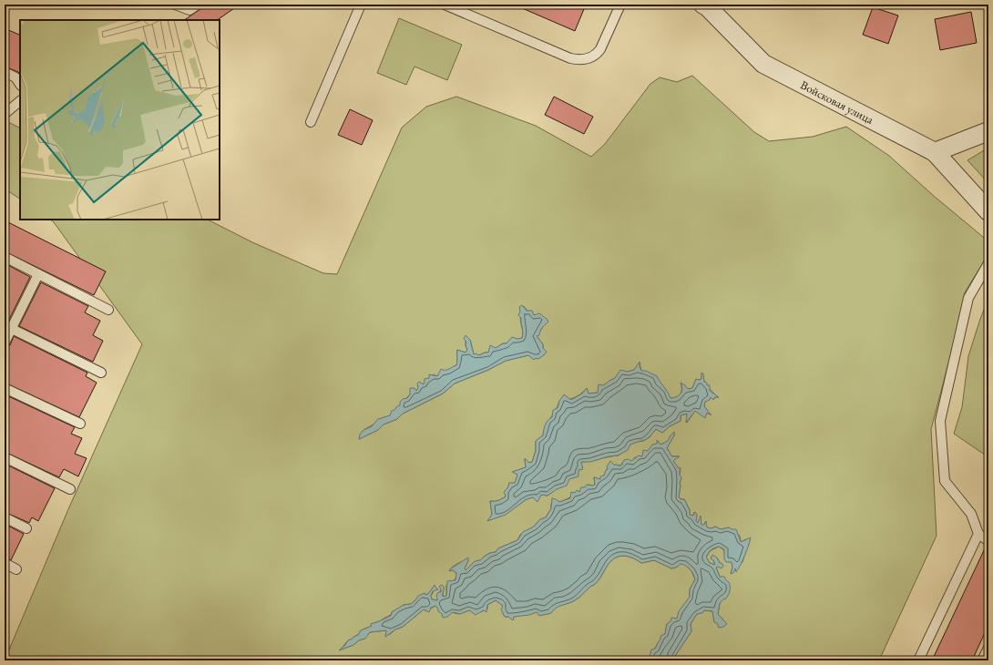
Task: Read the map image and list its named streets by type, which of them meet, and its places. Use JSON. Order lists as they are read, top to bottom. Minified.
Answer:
{"streets":{"street":["Войсковая улица"]}}
